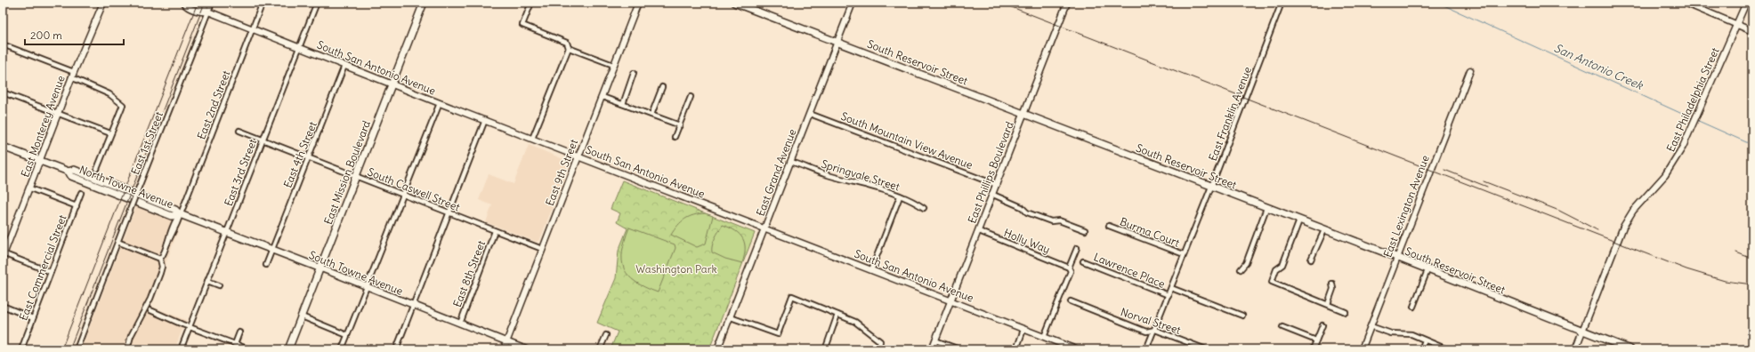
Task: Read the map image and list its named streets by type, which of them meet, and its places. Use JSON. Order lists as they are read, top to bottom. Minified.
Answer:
{"streets":{"main road":["South Reservoir Street","East Mission Boulevard","North Towne Avenue","South Towne Avenue"],"street":["South San Antonio Avenue","East Philadelphia Street","East 2nd Street","East Franklin Avenue","East Monterey Avenue","South Mountain View Avenue","East 1st Street","East 4th Street","East 3rd Street","East 9th Street","East Grand Avenue","East Phillips Boulevard","Springvale Street","South Caswell Street","East Lexington Avenue","Burma Court","Holly Way","East Commercial Street","Lawrence Place","East 8th Street","Norval Street"]},"crossings":[["South Reservoir Street","East Philadelphia Street"],["South Reservoir Street","East Franklin Avenue"],["South Reservoir Street","East Grand Avenue"],["South Reservoir Street","East Phillips Boulevard"],["South Reservoir Street","East Lexington Avenue"],["South San Antonio Avenue","East 2nd Street"],["South San Antonio Avenue","East 1st Street"],["South San Antonio Avenue","East 4th Street"],["South San Antonio Avenue","East 3rd Street"],["South San Antonio Avenue","East Mission Boulevard"],["South San Antonio Avenue","East 9th Street"],["South San Antonio Avenue","East Grand Avenue"],["South San Antonio Avenue","East Phillips Boulevard"],["East 2nd Street","North Towne Avenue"],["East 2nd Street","South Towne Avenue"],["East Franklin Avenue","Burma Court"],["East Franklin Avenue","Lawrence Place"],["East Franklin Avenue","Norval Street"],["East Monterey Avenue","North Towne Avenue"],["South Mountain View Avenue","East Grand Avenue"],["South Mountain View Avenue","East Phillips Boulevard"],["East 4th Street","South Caswell Street"],["East 4th Street","South Towne Avenue"],["East 3rd Street","South Caswell Street"],["East 3rd Street","South Towne Avenue"],["East Mission Boulevard","South Caswell Street"],["East Mission Boulevard","South Towne Avenue"],["East 9th Street","South Caswell Street"],["East 9th Street","South Towne Avenue"],["East Grand Avenue","Springvale Street"],["East Phillips Boulevard","Holly Way"],["North Towne Avenue","South Towne Avenue"],["South Caswell Street","East 8th Street"],["South Towne Avenue","East 8th Street"]],"water":["San Antonio Creek"],"parks":["Washington Park"],"scale_bar":"200 m"}
